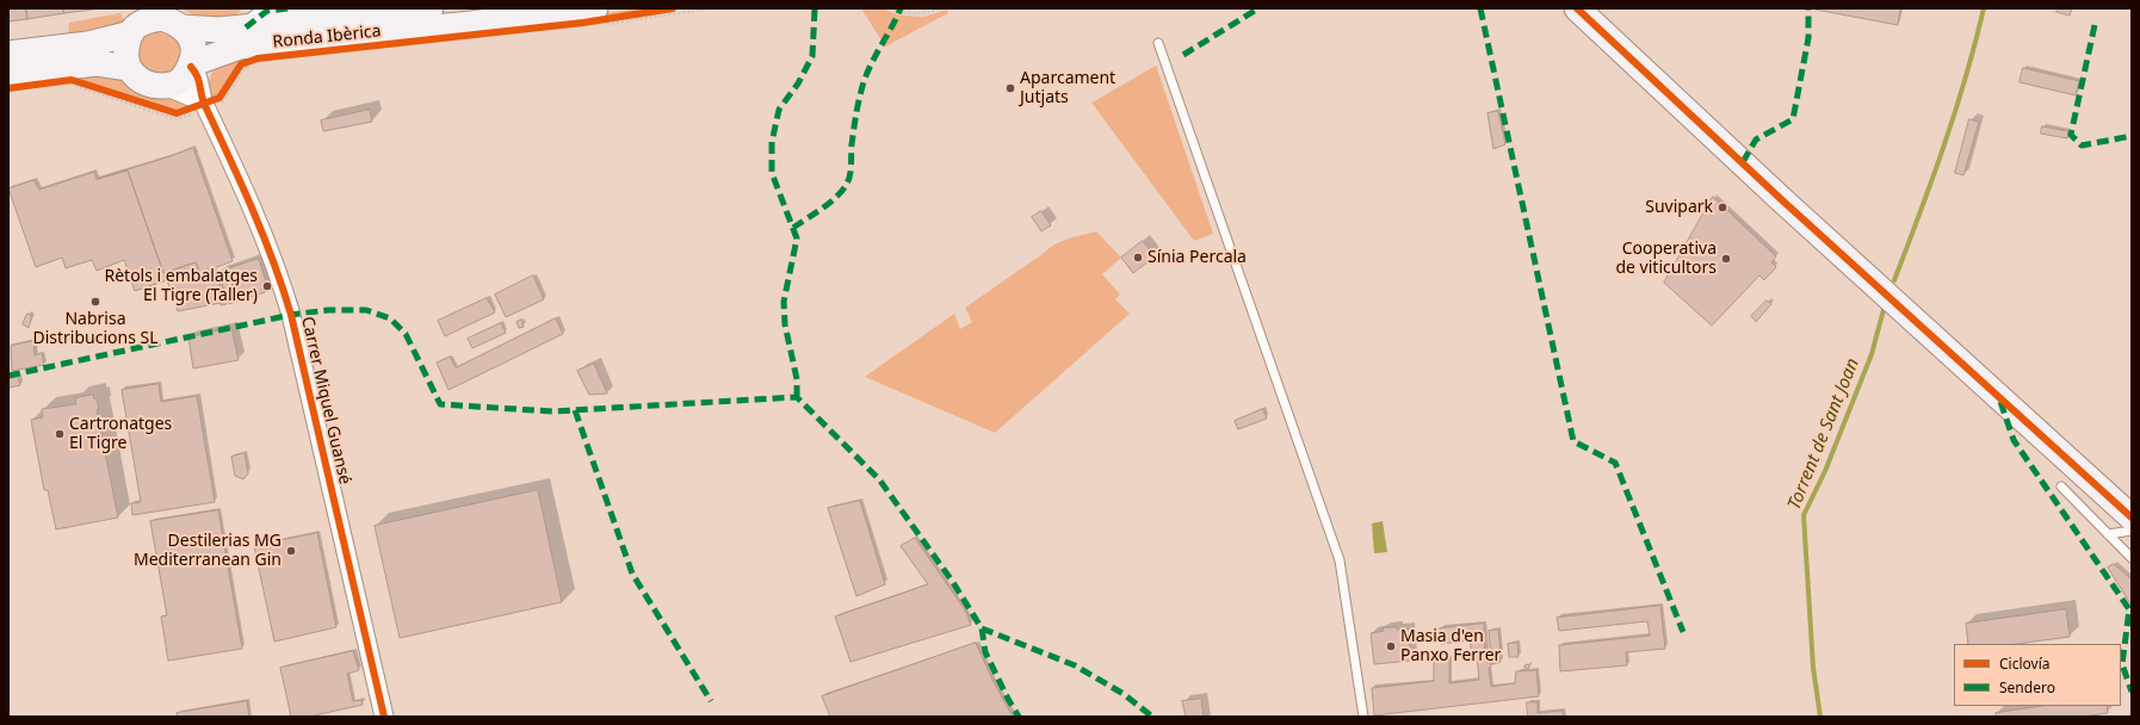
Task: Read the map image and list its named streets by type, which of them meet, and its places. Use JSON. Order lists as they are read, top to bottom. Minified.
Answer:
{"streets":{"street":["Ronda Ibèrica","Carrer Miquel Guansé"]},"crossings":[["Ronda Ibèrica","Carrer Miquel Guansé"]],"water":["Torrent de Sant Joan"],"places":["Aparcament Jutjats","Suvipark","Sínia Percala","Cooperativa de viticultors","Rètols i embalatges El Tigre (Taller)","Nabrisa Distribucions SL","Cartronatges El Tigre","Destilerias MG Mediterranean Gin","Masia d'en Panxo Ferrer"],"legend":["Ciclovía","Sendero"]}
